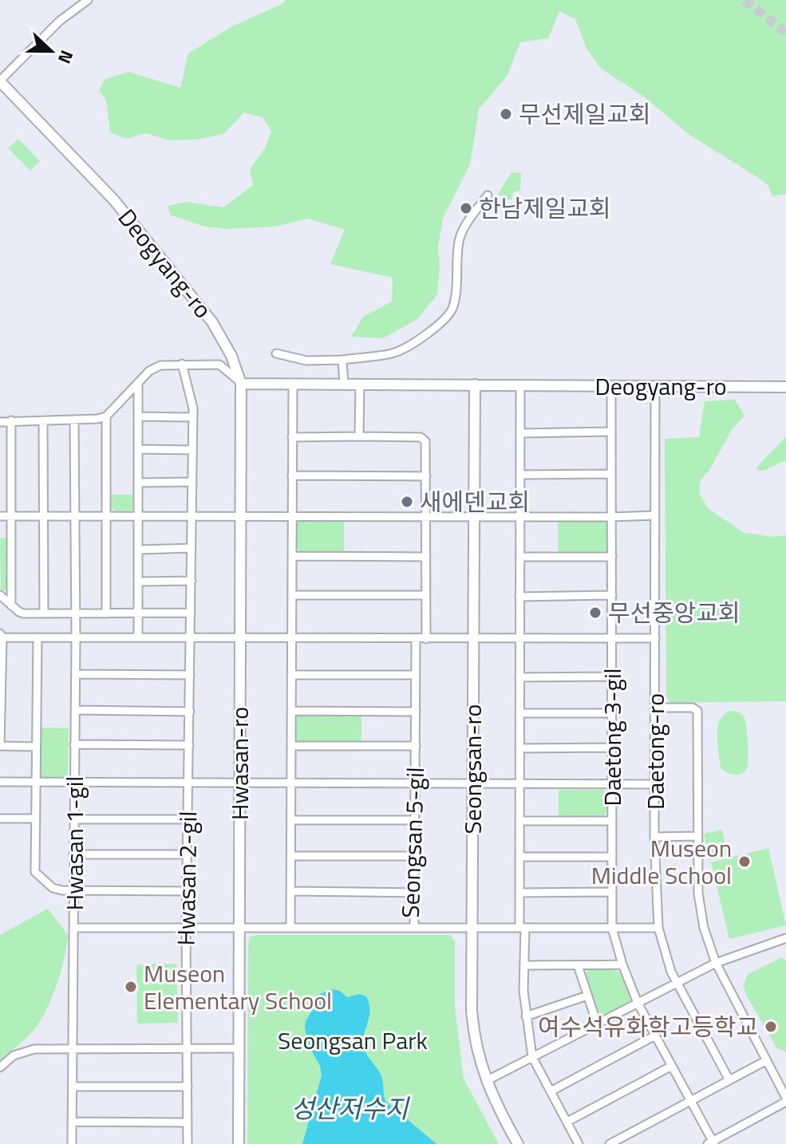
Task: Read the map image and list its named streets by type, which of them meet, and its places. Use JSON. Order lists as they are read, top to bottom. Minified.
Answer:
{"streets":{"street":["Deogyang-ro","Daetong 3-gil","Daetong-ro","Hwasan-ro","Seongsan-ro","Seongsan 5-gil","Hwasan 1-gil","Hwasan 2-gil"]},"crossings":[["Deogyang-ro","Daetong 3-gil"],["Deogyang-ro","Daetong-ro"],["Deogyang-ro","Hwasan-ro"],["Deogyang-ro","Seongsan-ro"],["Hwasan-ro","Seongsan 5-gil"],["Seongsan 5-gil","Hwasan 1-gil"],["Seongsan 5-gil","Hwasan 2-gil"]],"water":["성산저수지"],"parks":["Seongsan Park"],"places":["무선제일교회","한남제일교회","새에덴교회","무선중앙교회","Museon Middle School","Museon Elementary School","여수석유화학고등학교"],"north":"right"}
